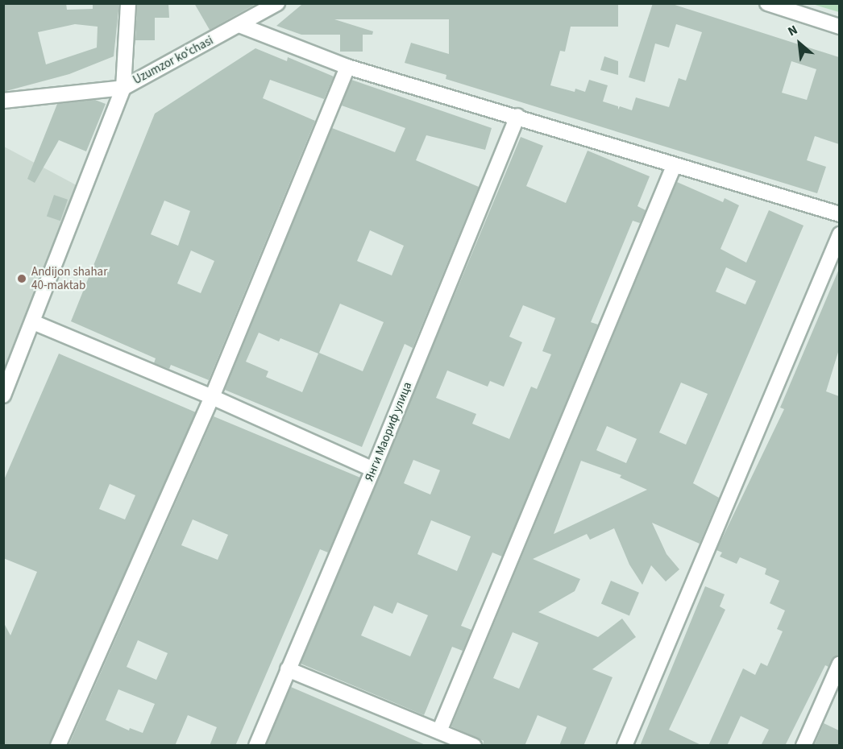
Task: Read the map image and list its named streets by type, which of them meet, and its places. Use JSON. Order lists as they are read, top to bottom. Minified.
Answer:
{"streets":{"street":["Uzumzor koʻchasi","Янги Маориф улица"]},"places":["Andijon shahar 40-maktab"],"north":"top left"}
